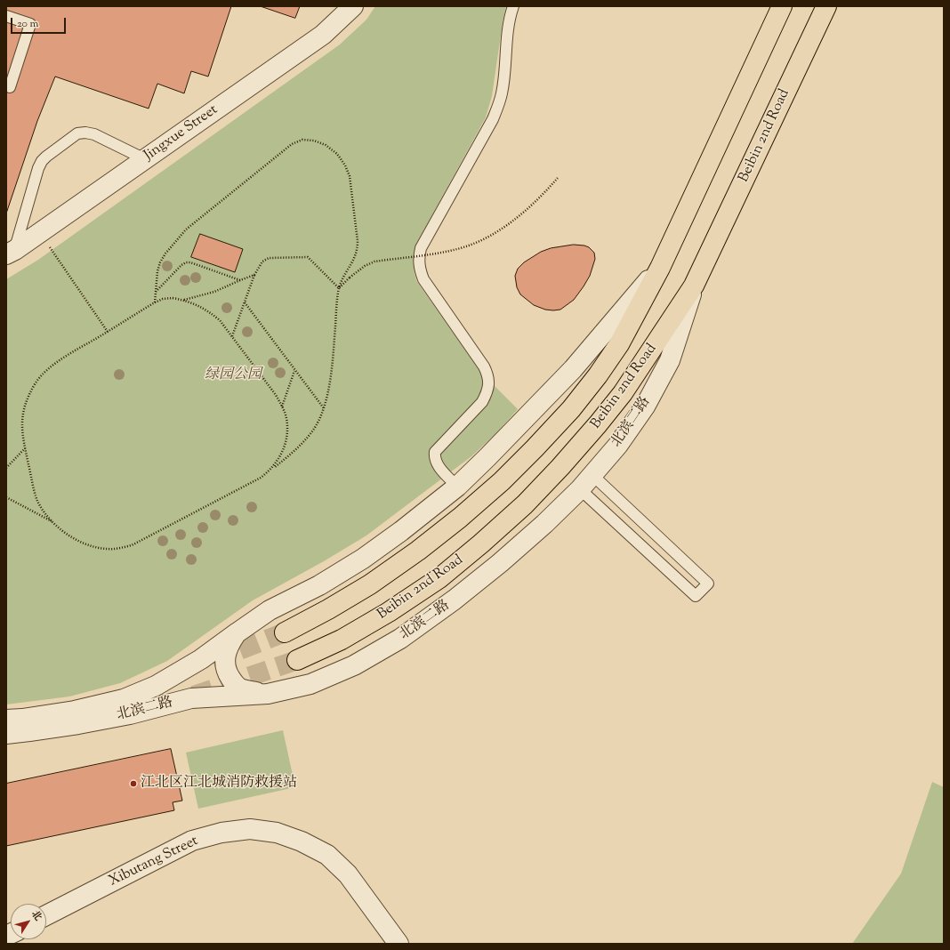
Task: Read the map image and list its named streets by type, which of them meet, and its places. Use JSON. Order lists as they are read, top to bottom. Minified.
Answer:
{"streets":{"main road":["Beibin 2nd Road"],"street":["Jingxue Street","北滨二路","Xibutang Street"]},"crossings":[["Beibin 2nd Road","北滨二路"]],"parks":["绿园公园"],"places":["江北区江北城消防救援站"],"scale_bar":"20 m","north":"top right"}
